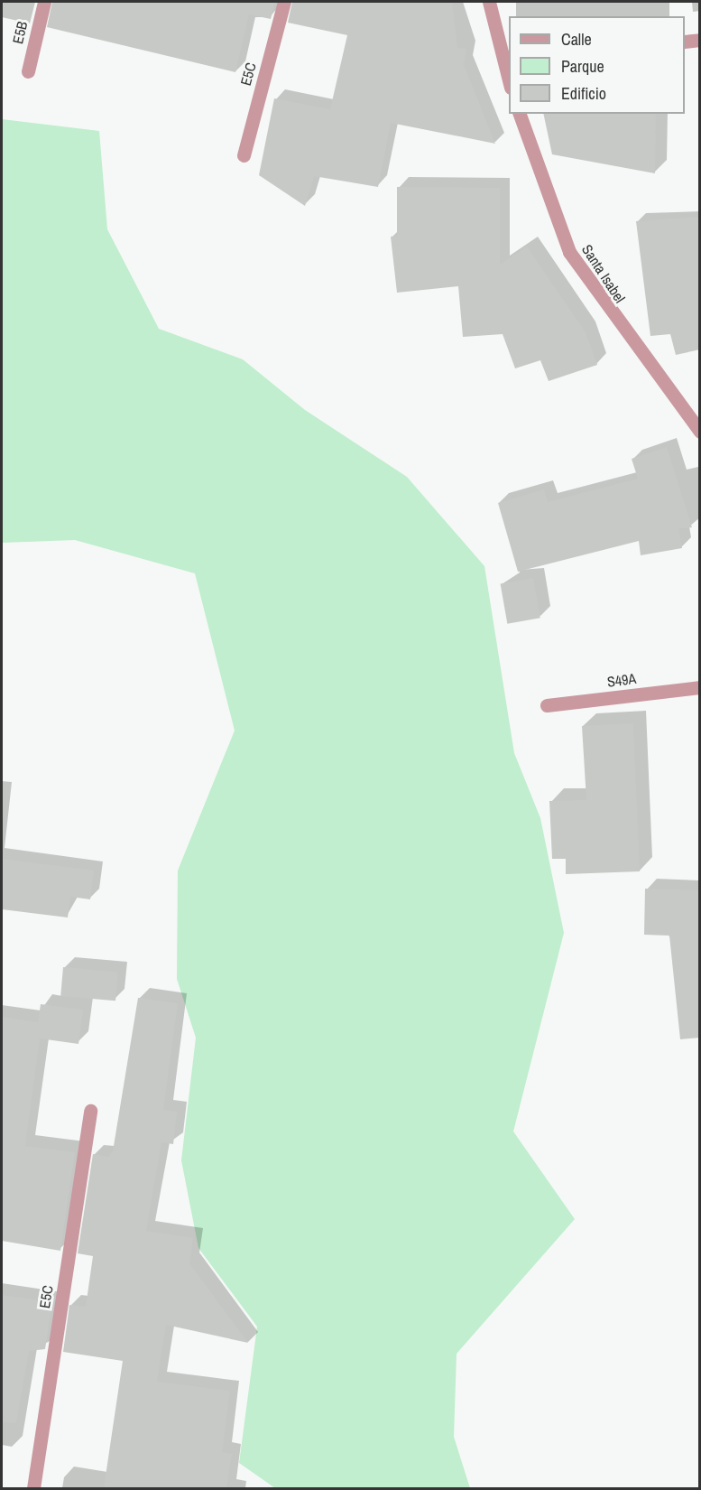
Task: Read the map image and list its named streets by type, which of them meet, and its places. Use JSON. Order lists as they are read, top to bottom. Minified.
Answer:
{"streets":{"street":["E5B","E5C","Santa Isabel","S49A"]},"legend":["Calle","Parque","Edificio"]}
